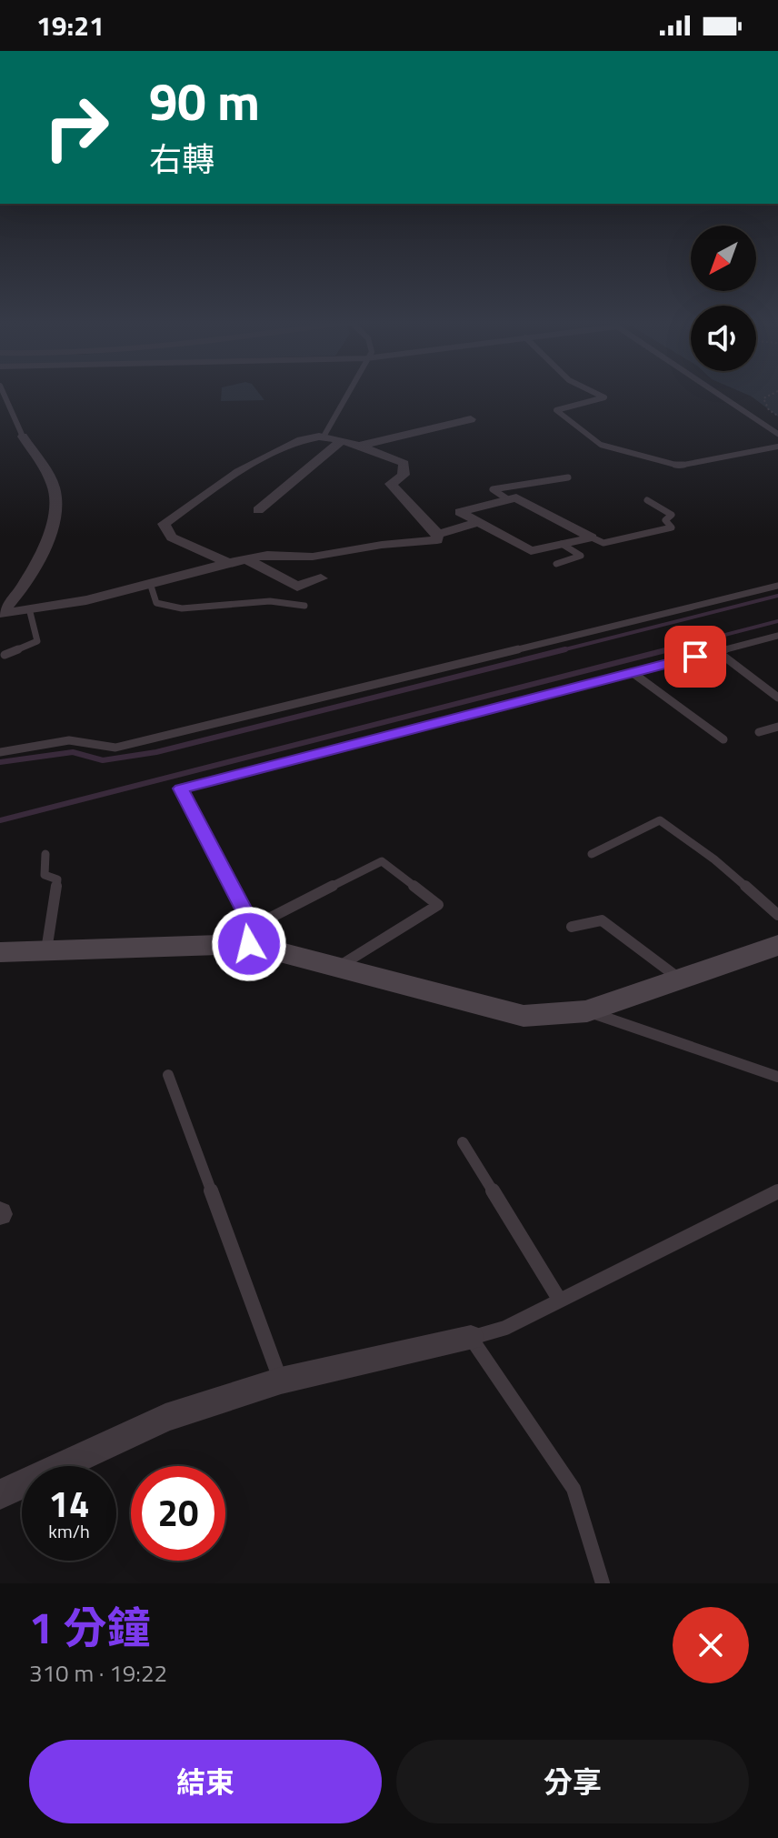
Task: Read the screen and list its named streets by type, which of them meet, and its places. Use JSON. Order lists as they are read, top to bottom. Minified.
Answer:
{"north":"bottom left","page":{"status":"19:21","turn":["90 m","右轉"],"speed":"14 km/h","limit":"20","heading":["1 分鐘","310 m · 19:22"],"buttons":["結束","分享"]}}
